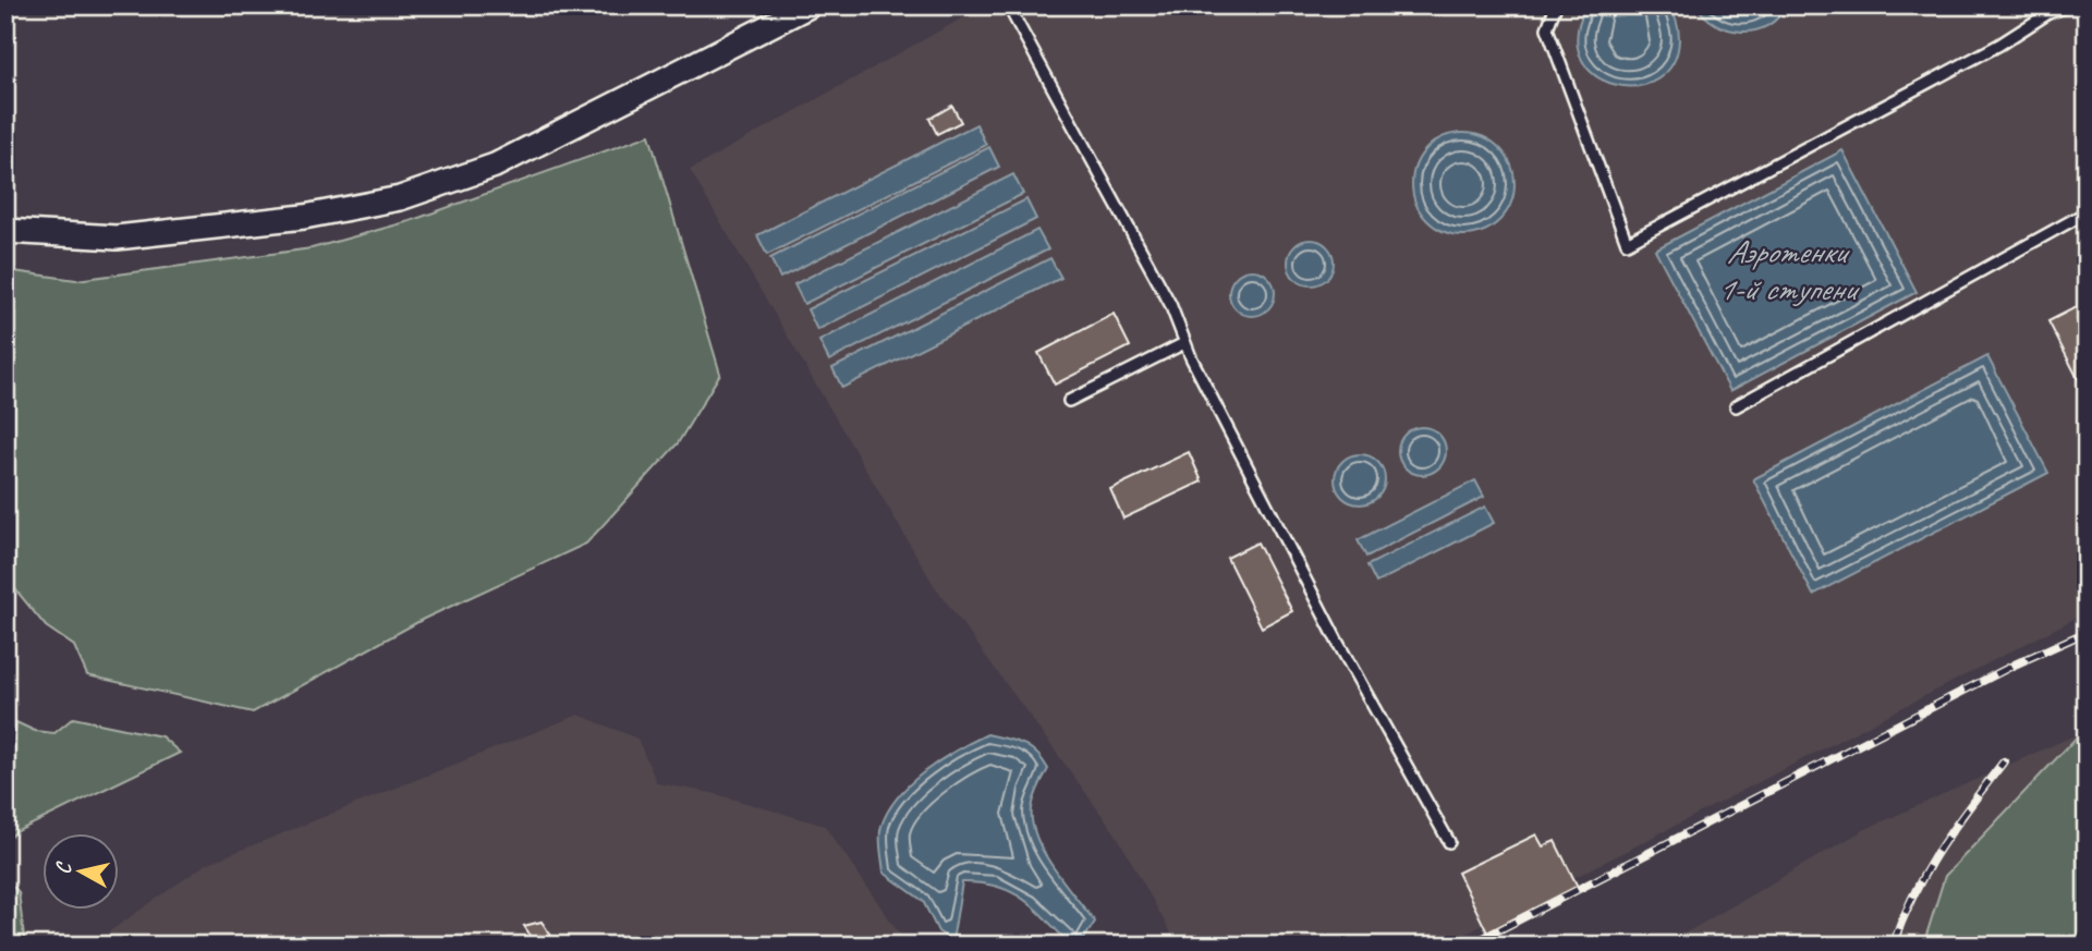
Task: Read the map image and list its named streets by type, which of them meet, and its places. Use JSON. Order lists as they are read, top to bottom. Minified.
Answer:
{"water":["Аэротенки 1-й ступени"],"north":"left"}
